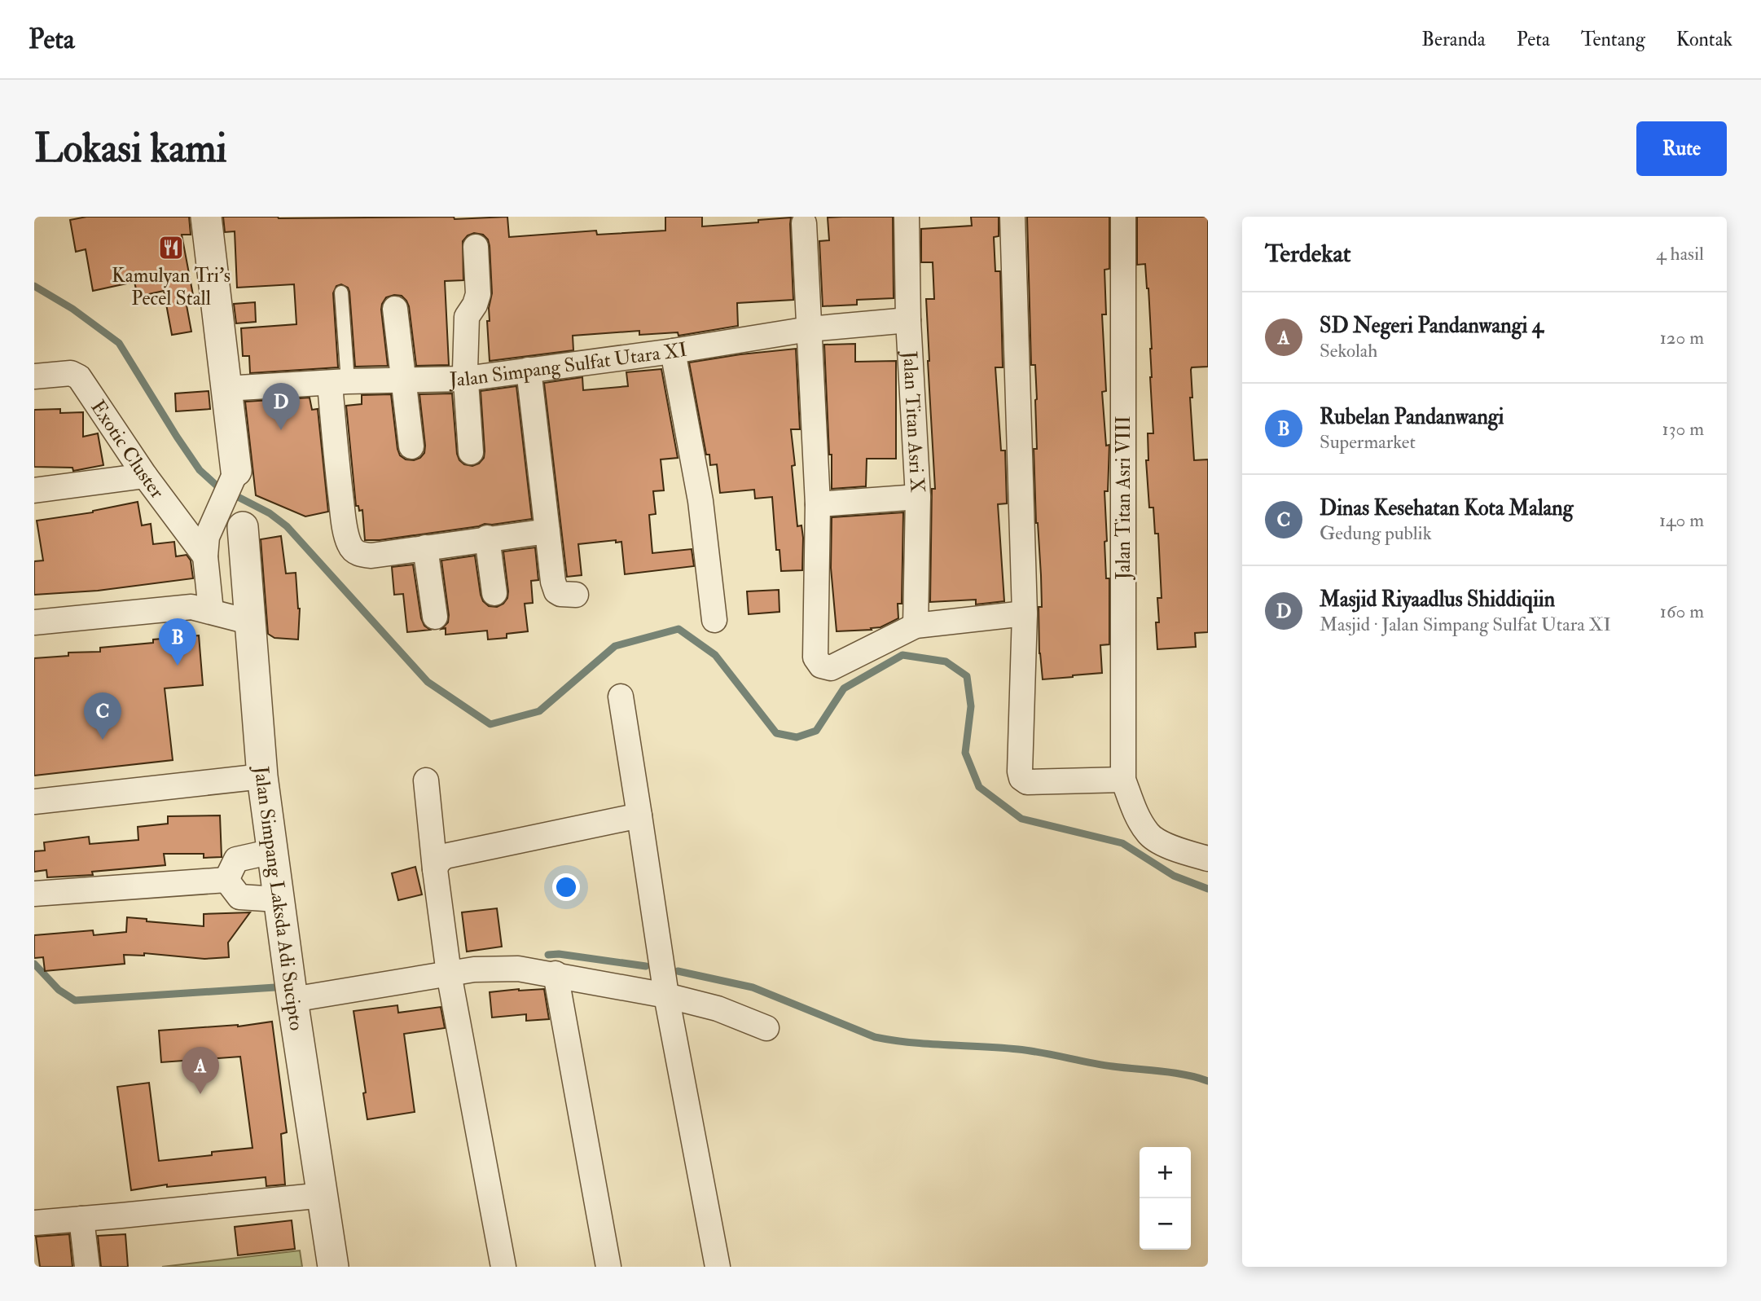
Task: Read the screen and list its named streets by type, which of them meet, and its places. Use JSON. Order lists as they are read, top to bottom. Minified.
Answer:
{"streets":{"street":["Jalan Simpang Sulfat Utara XI","Jalan Titan Asri X","Exotic Cluster","Jalan Titan Asri VIII","Jalan Simpang Laksda Adi Sucipto"]},"crossings":[["Jalan Simpang Sulfat Utara XI","Jalan Titan Asri X"]],"places":{"restaurant":["Kamulyan Tri's Pecel Stall"]},"page":{"header":"Peta","nav":["Beranda","Peta","Tentang","Kontak"],"buttons":"Rute","title":"Lokasi kami","heading":["Terdekat","4 hasil"],"list":[{"mark":"A","name":"SD Negeri Pandanwangi 4","note":"Sekolah","value":"120 m"},{"mark":"B","name":"Rubelan Pandanwangi","note":"Supermarket","value":"130 m"},{"mark":"C","name":"Dinas Kesehatan Kota Malang","note":"Gedung publik","value":"140 m"},{"mark":"D","name":"Masjid Riyaadlus Shiddiqiin","note":"Masjid · Jalan Simpang Sulfat Utara XI","value":"160 m"}],"pins":["D","B","C","A"],"map_buttons":["+","−"]}}
